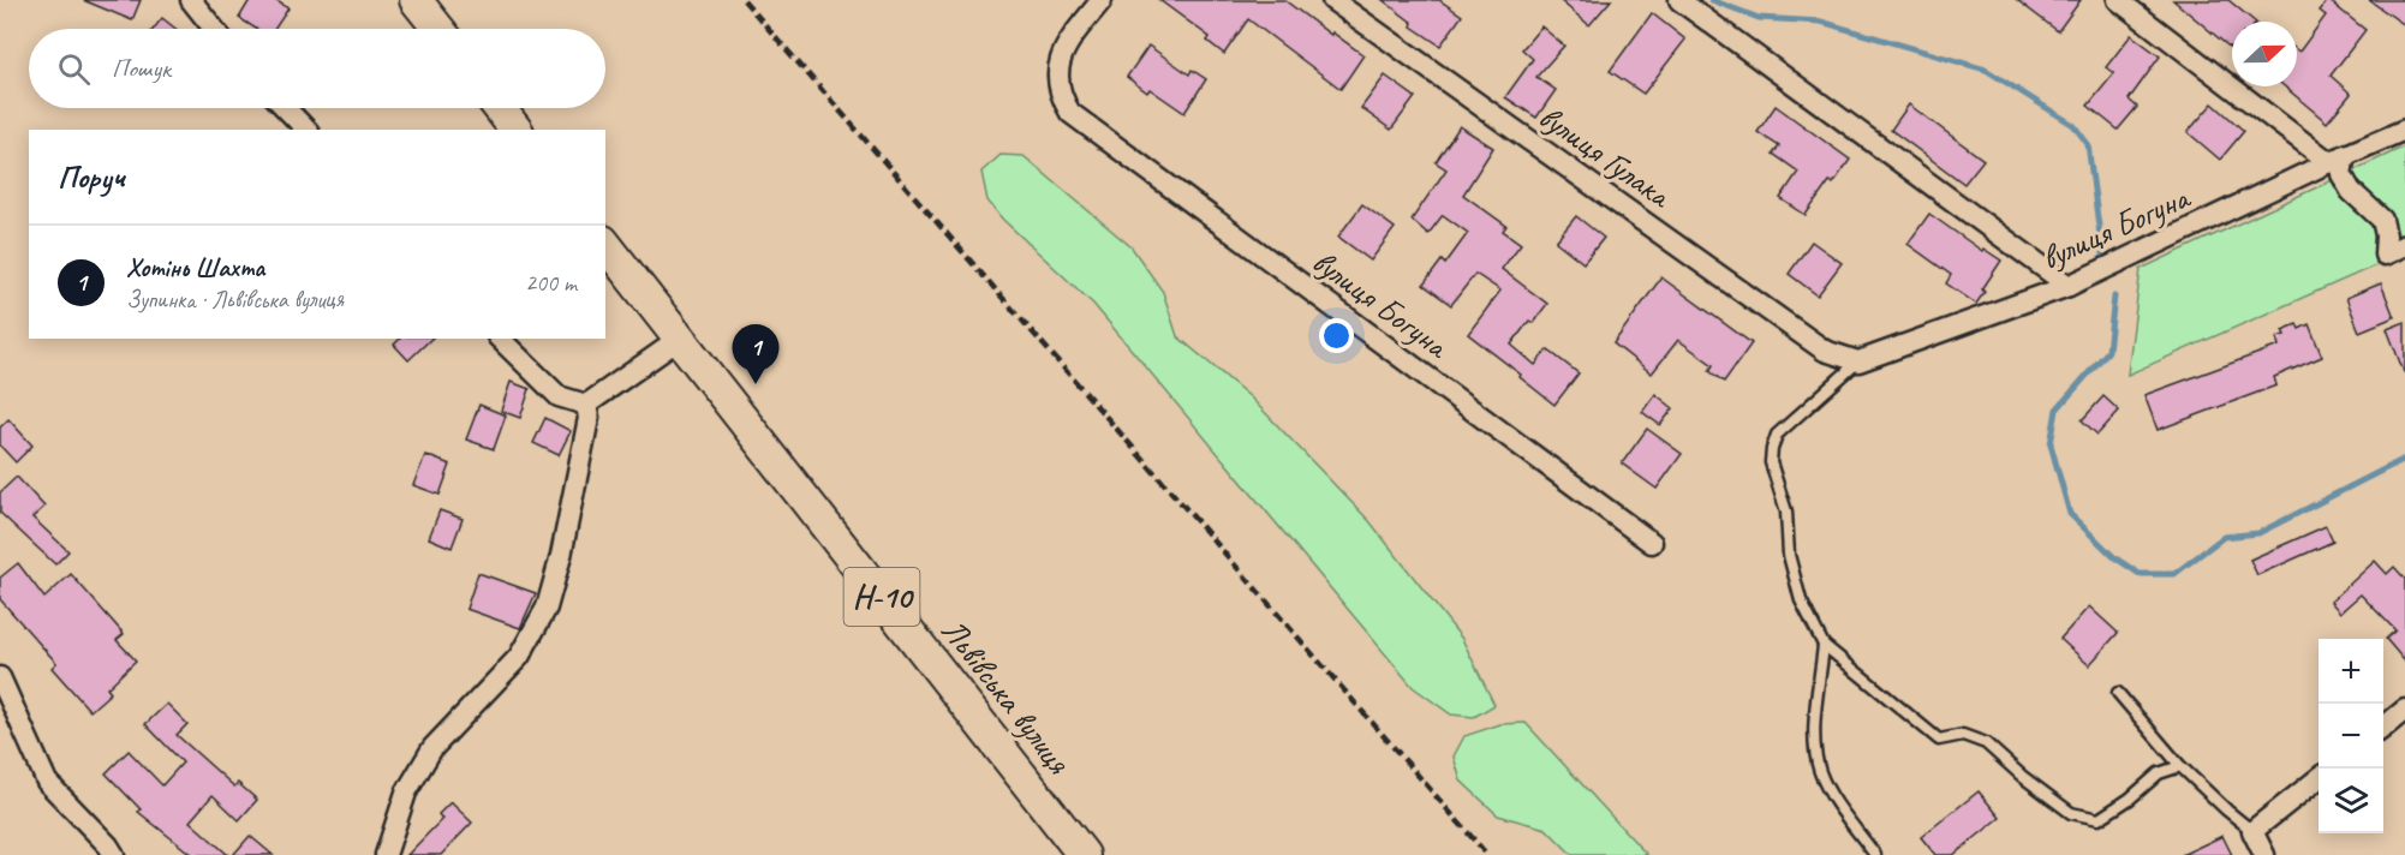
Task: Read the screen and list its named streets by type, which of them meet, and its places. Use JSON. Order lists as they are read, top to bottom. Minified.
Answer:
{"streets":{"main road":["Н-10","Львівська вулиця"],"street":["вулиця Гулака","вулиця Богуна"]},"crossings":[["вулиця Гулака","вулиця Богуна"]],"north":"right","page":{"search":"Пошук","heading":"Поруч","list":[{"mark":"1","name":"Хотінь Шахта","note":"Зупинка · Львівська вулиця","value":"200 m"}],"pins":"1","map_buttons":["+","−"]}}
